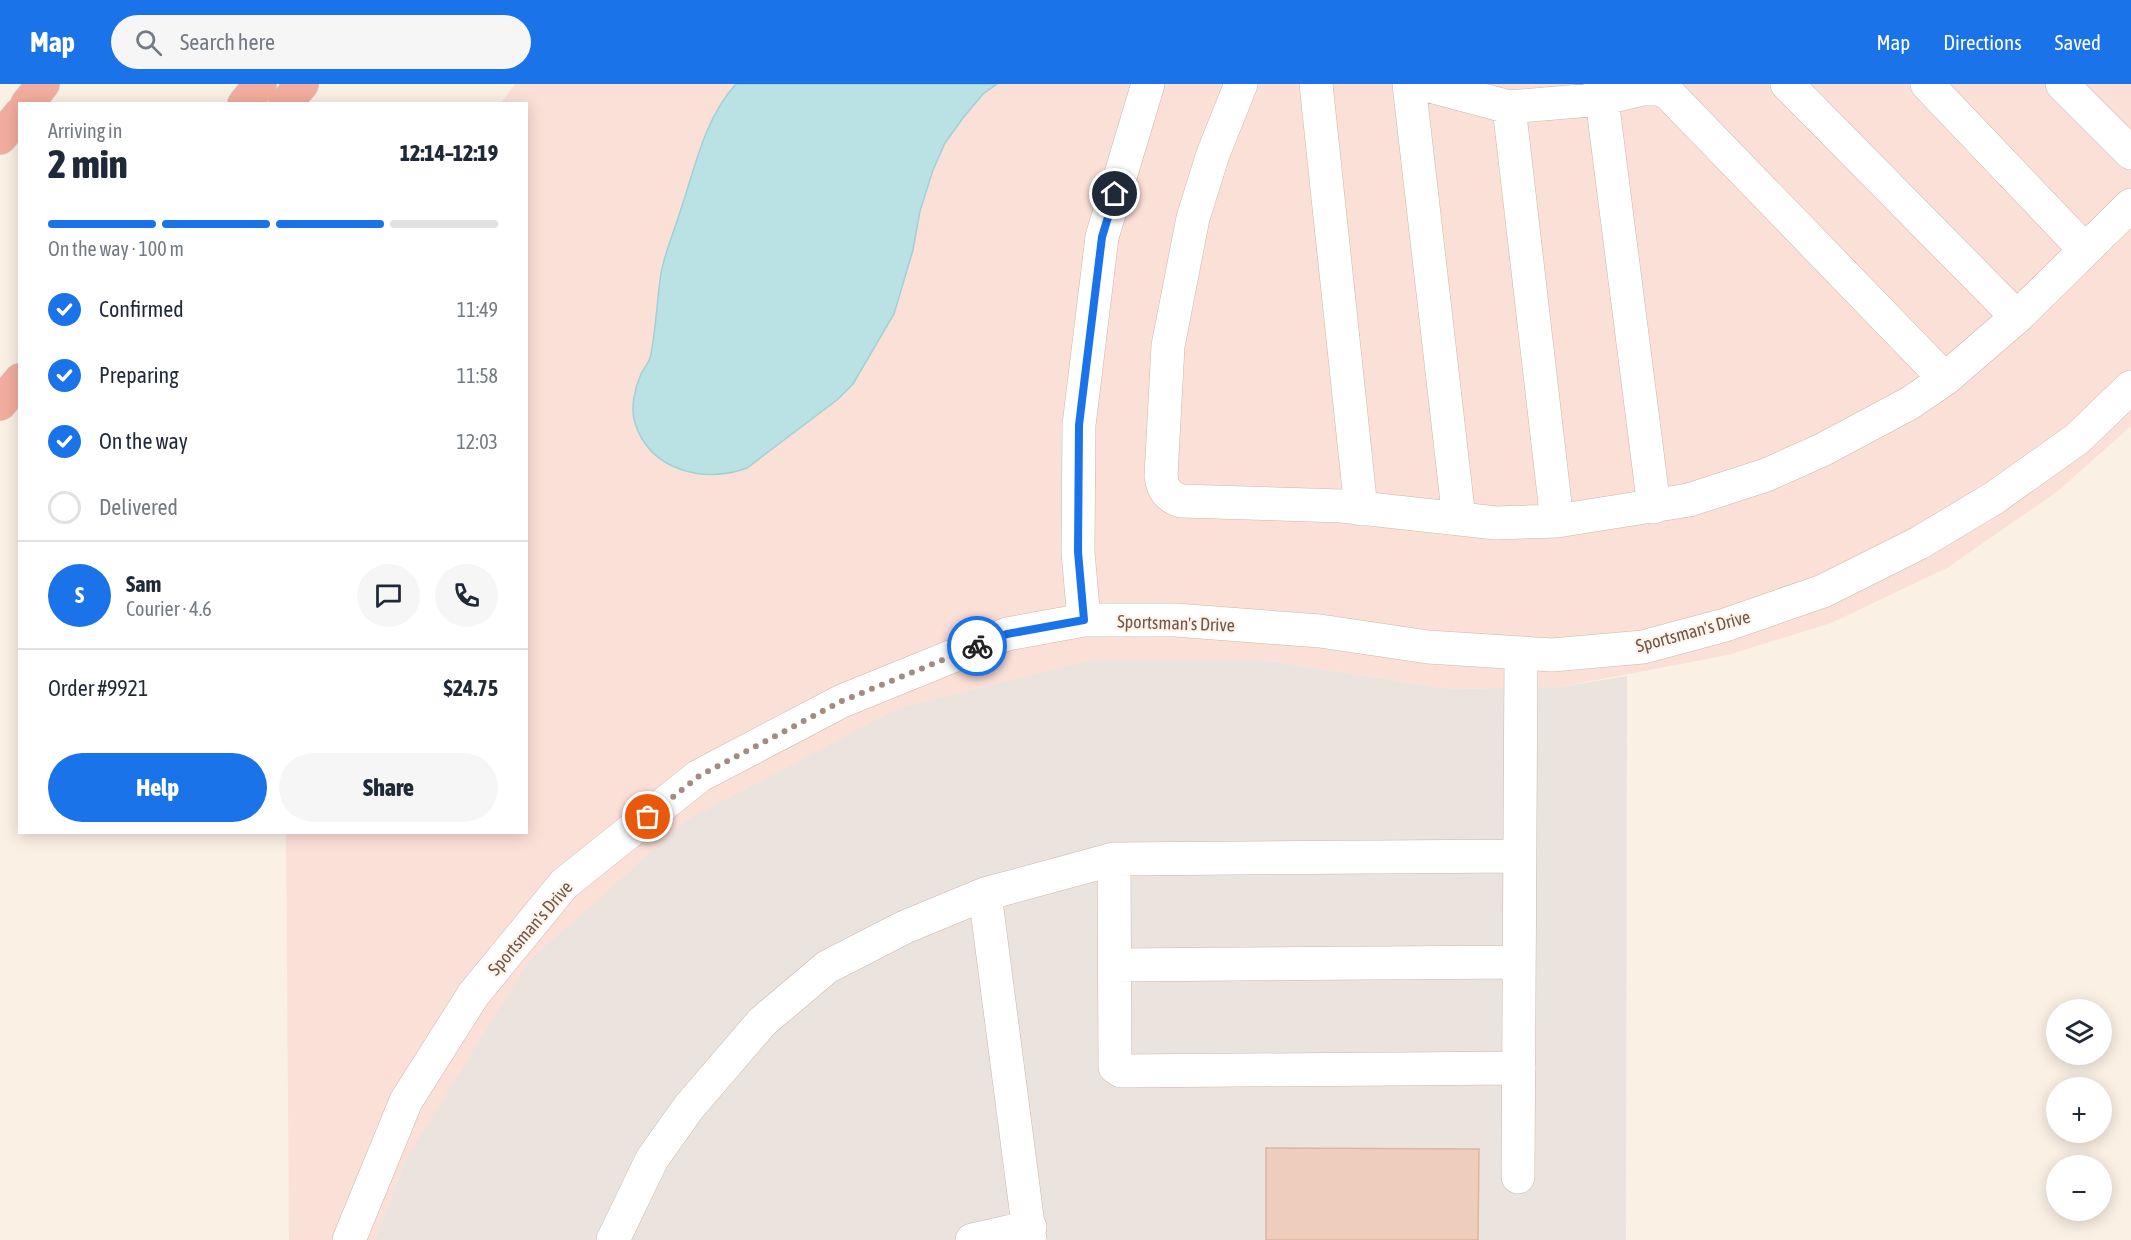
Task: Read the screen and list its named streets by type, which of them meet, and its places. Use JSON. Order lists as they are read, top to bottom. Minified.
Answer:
{"streets":{"street":["Sportsman's Drive"]},"page":{"header":"Map","search":"Search here","nav":["Map","Directions","Saved"],"heading":["2 min","Arriving in","12:14–12:19"],"panel":["Sam","Courier · 4.6","Order #9921","$24.75"],"bar":"On the way · 100 m","list":[["Confirmed","11:49"],["Preparing","11:58"],["On the way","12:03"],"Delivered"],"round":"S","buttons":["Help","Share"],"map_buttons":["+","−"]}}
